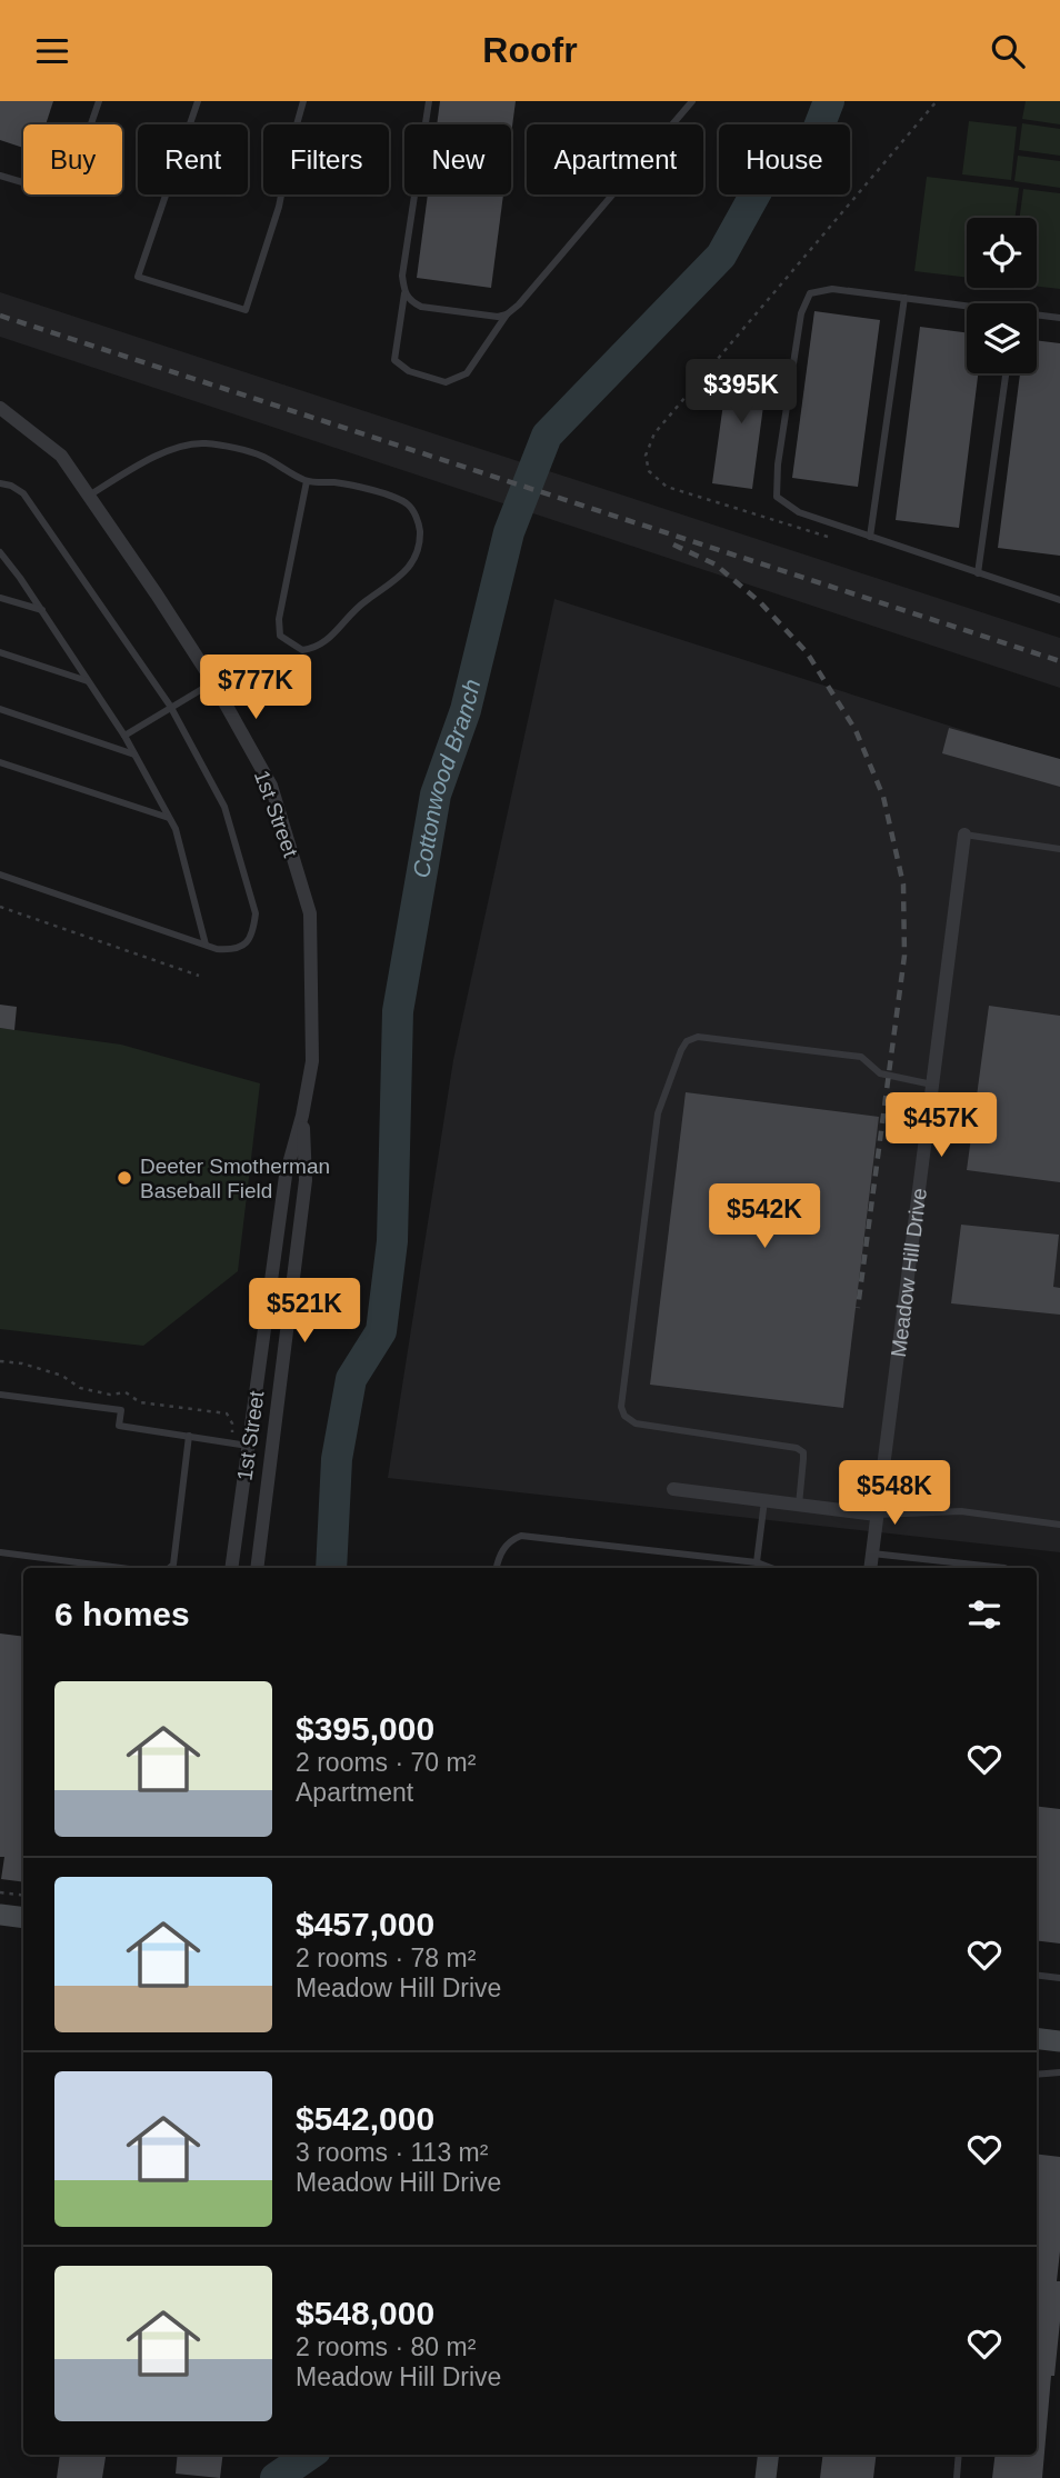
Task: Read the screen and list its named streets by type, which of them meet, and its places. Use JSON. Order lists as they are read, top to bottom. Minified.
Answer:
{"streets":{"street":["1st Street","Meadow Hill Drive"]},"water":["Cottonwood Branch"],"places":["Deeter Smotherman Baseball Field"],"page":{"header":"Roofr","chip":["Buy","Rent","Filters","New","Apartment","House"],"price":["$395K","$777K","$457K","$542K","$521K","$548K"],"heading":"6 homes","list":[{"name":"$395,000","note":"2 rooms · 70 m² · Apartment"},{"name":"$457,000","note":"2 rooms · 78 m² · Meadow Hill Drive"},{"name":"$542,000","note":"3 rooms · 113 m² · Meadow Hill Drive"},{"name":"$548,000","note":"2 rooms · 80 m² · Meadow Hill Drive"}]}}
